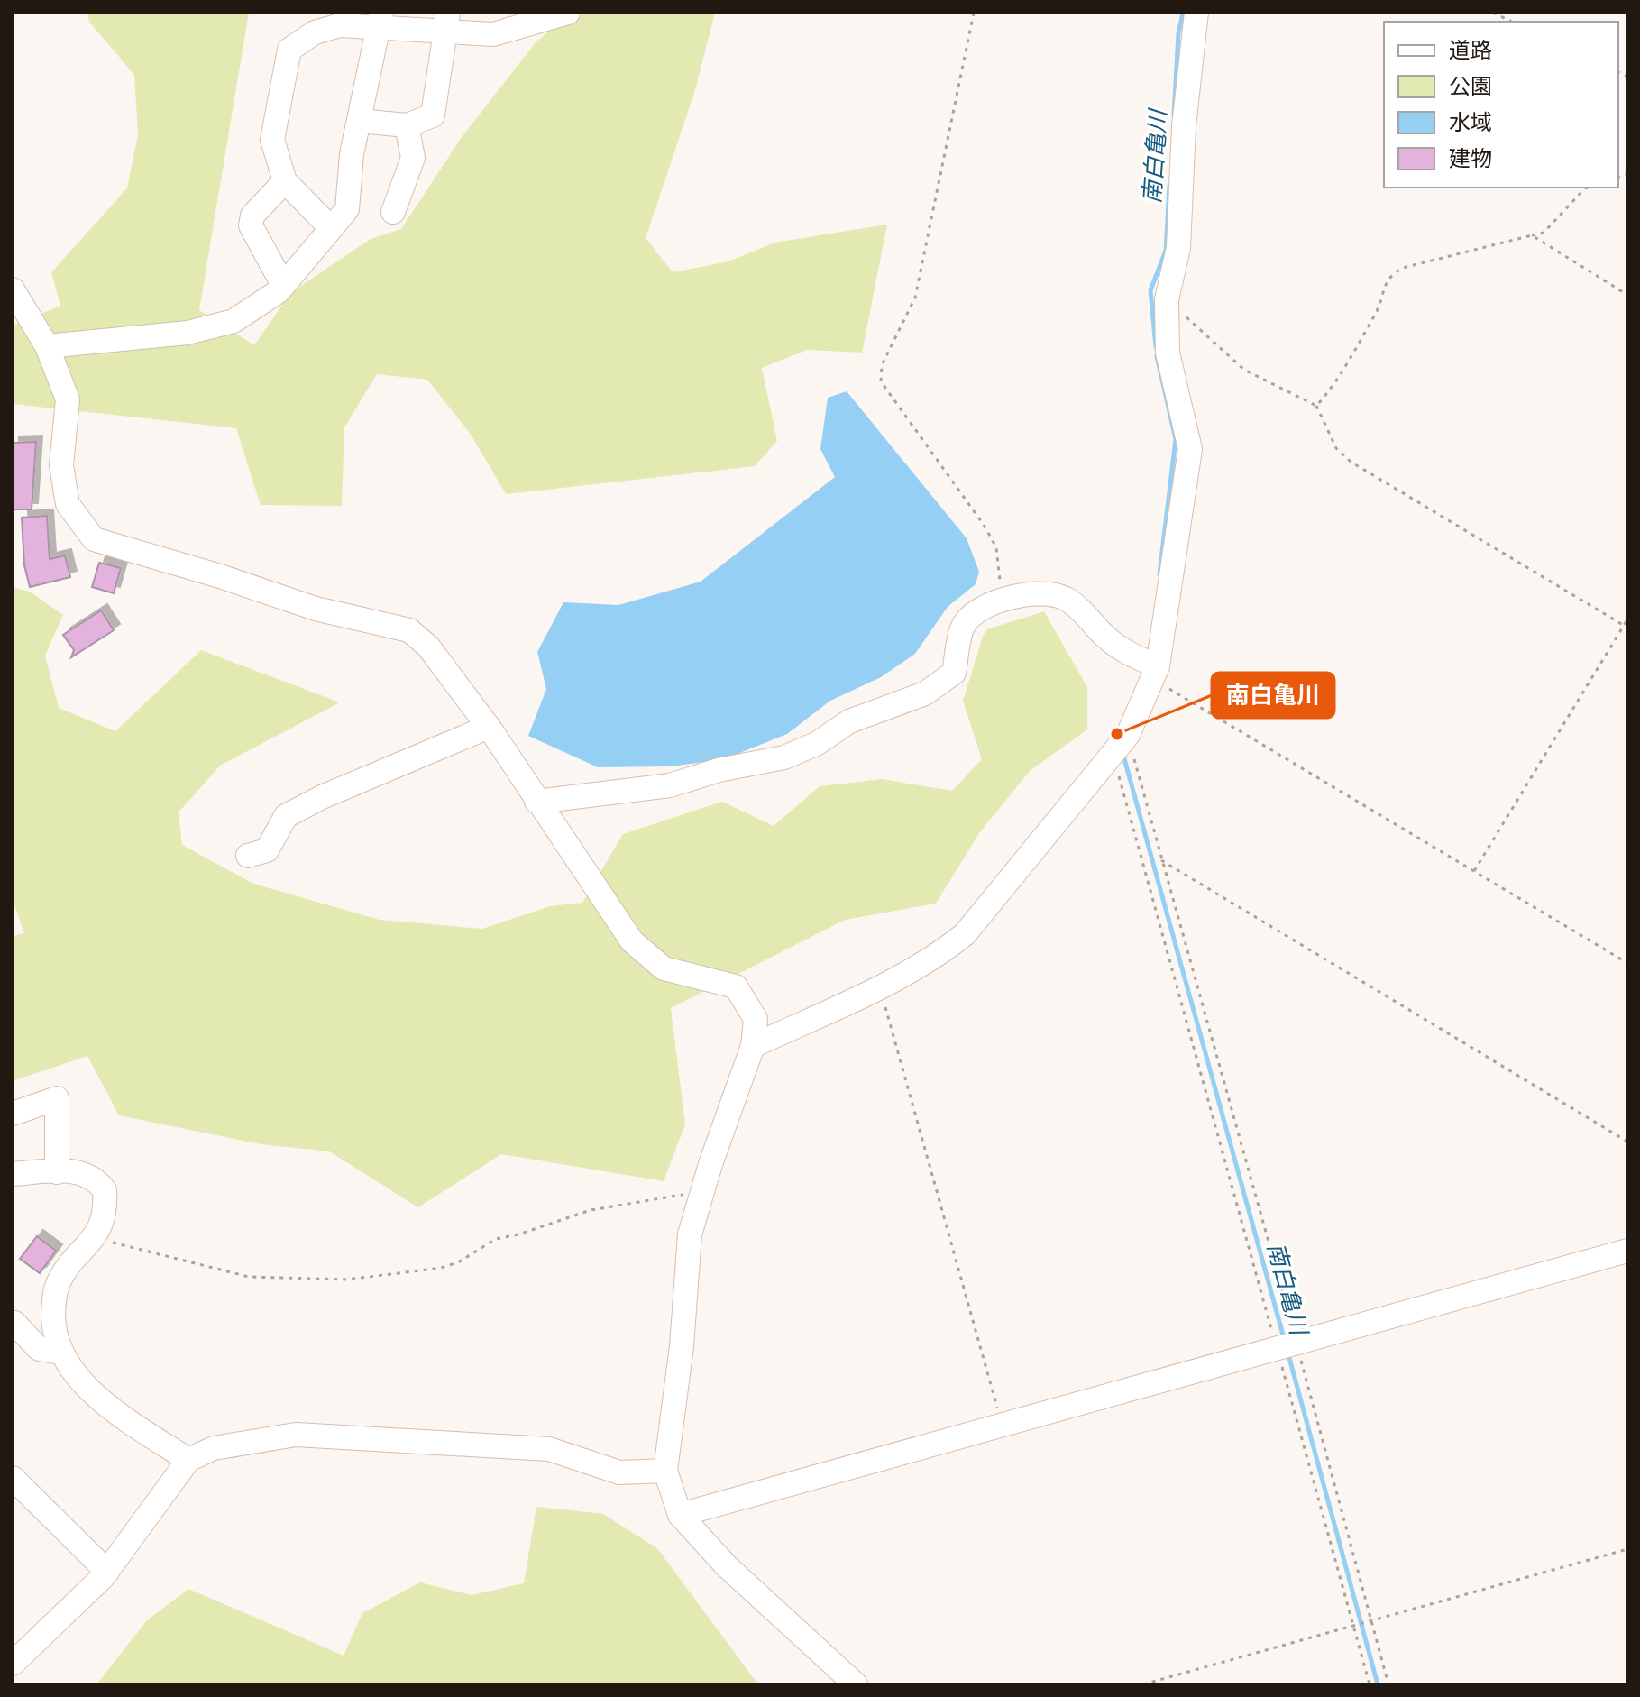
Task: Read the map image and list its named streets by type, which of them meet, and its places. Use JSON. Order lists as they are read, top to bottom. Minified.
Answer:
{"water":["南白亀川"],"places":["南白亀川"],"legend":["道路","公園","水域","建物"]}
